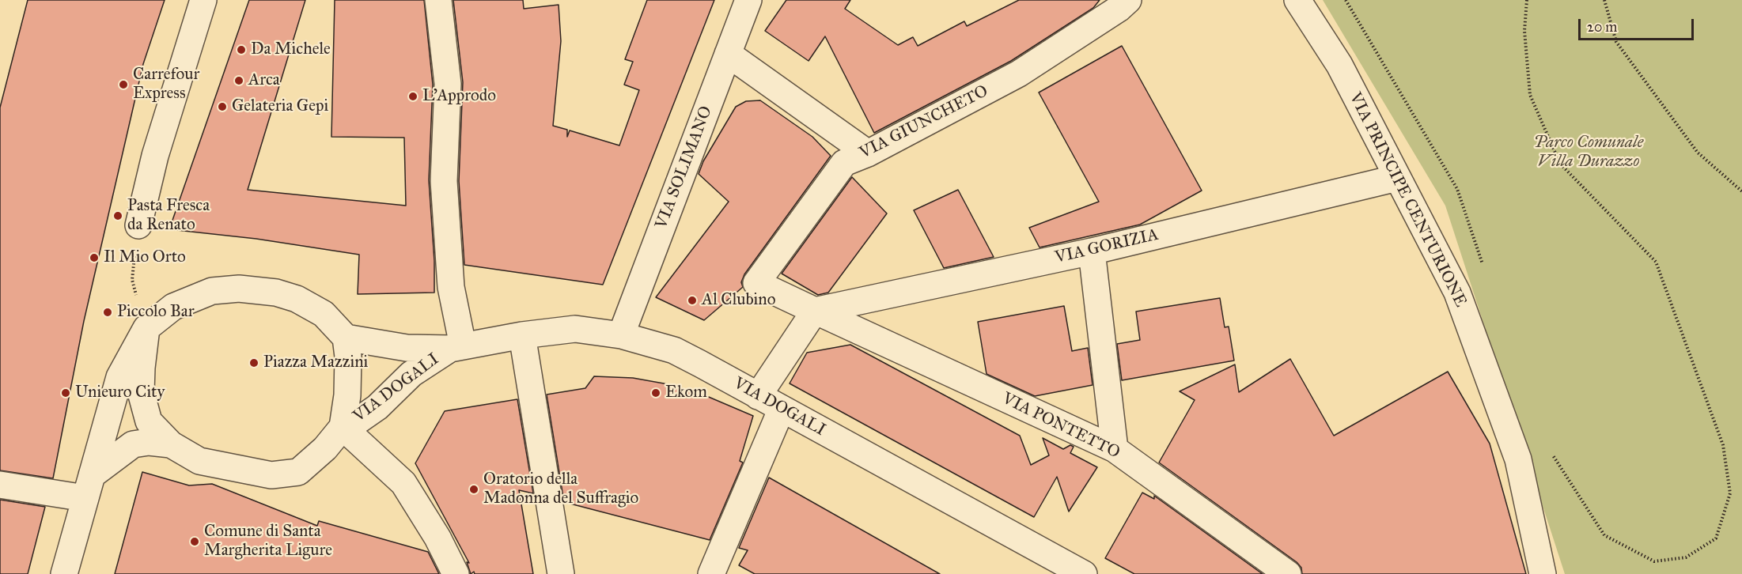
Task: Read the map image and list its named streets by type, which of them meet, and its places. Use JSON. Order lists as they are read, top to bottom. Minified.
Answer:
{"streets":{"street":["VIA GIUNCHETO","VIA SOLIMANO","VIA PRINCIPE CENTURIONE","VIA GORIZIA","VIA DOGALI","VIA PONTETTO"]},"crossings":[["VIA GIUNCHETO","VIA PONTETTO"],["VIA SOLIMANO","VIA DOGALI"],["VIA PRINCIPE CENTURIONE","VIA GORIZIA"],["VIA GORIZIA","VIA PONTETTO"]],"parks":["Parco Comunale Villa Durazzo"],"places":["Da Michele","Arca","Carrefour Express","L'Approdo","Gelateria Gepi","Pasta Fresca da Renato","Il Mio Orto","Al Clubino","Piccolo Bar","Piazza Mazzini","Unieuro City","Ekom","Oratorio della Madonna del Suffragio","Comune di Santa Margherita Ligure"],"scale_bar":"20 m"}
